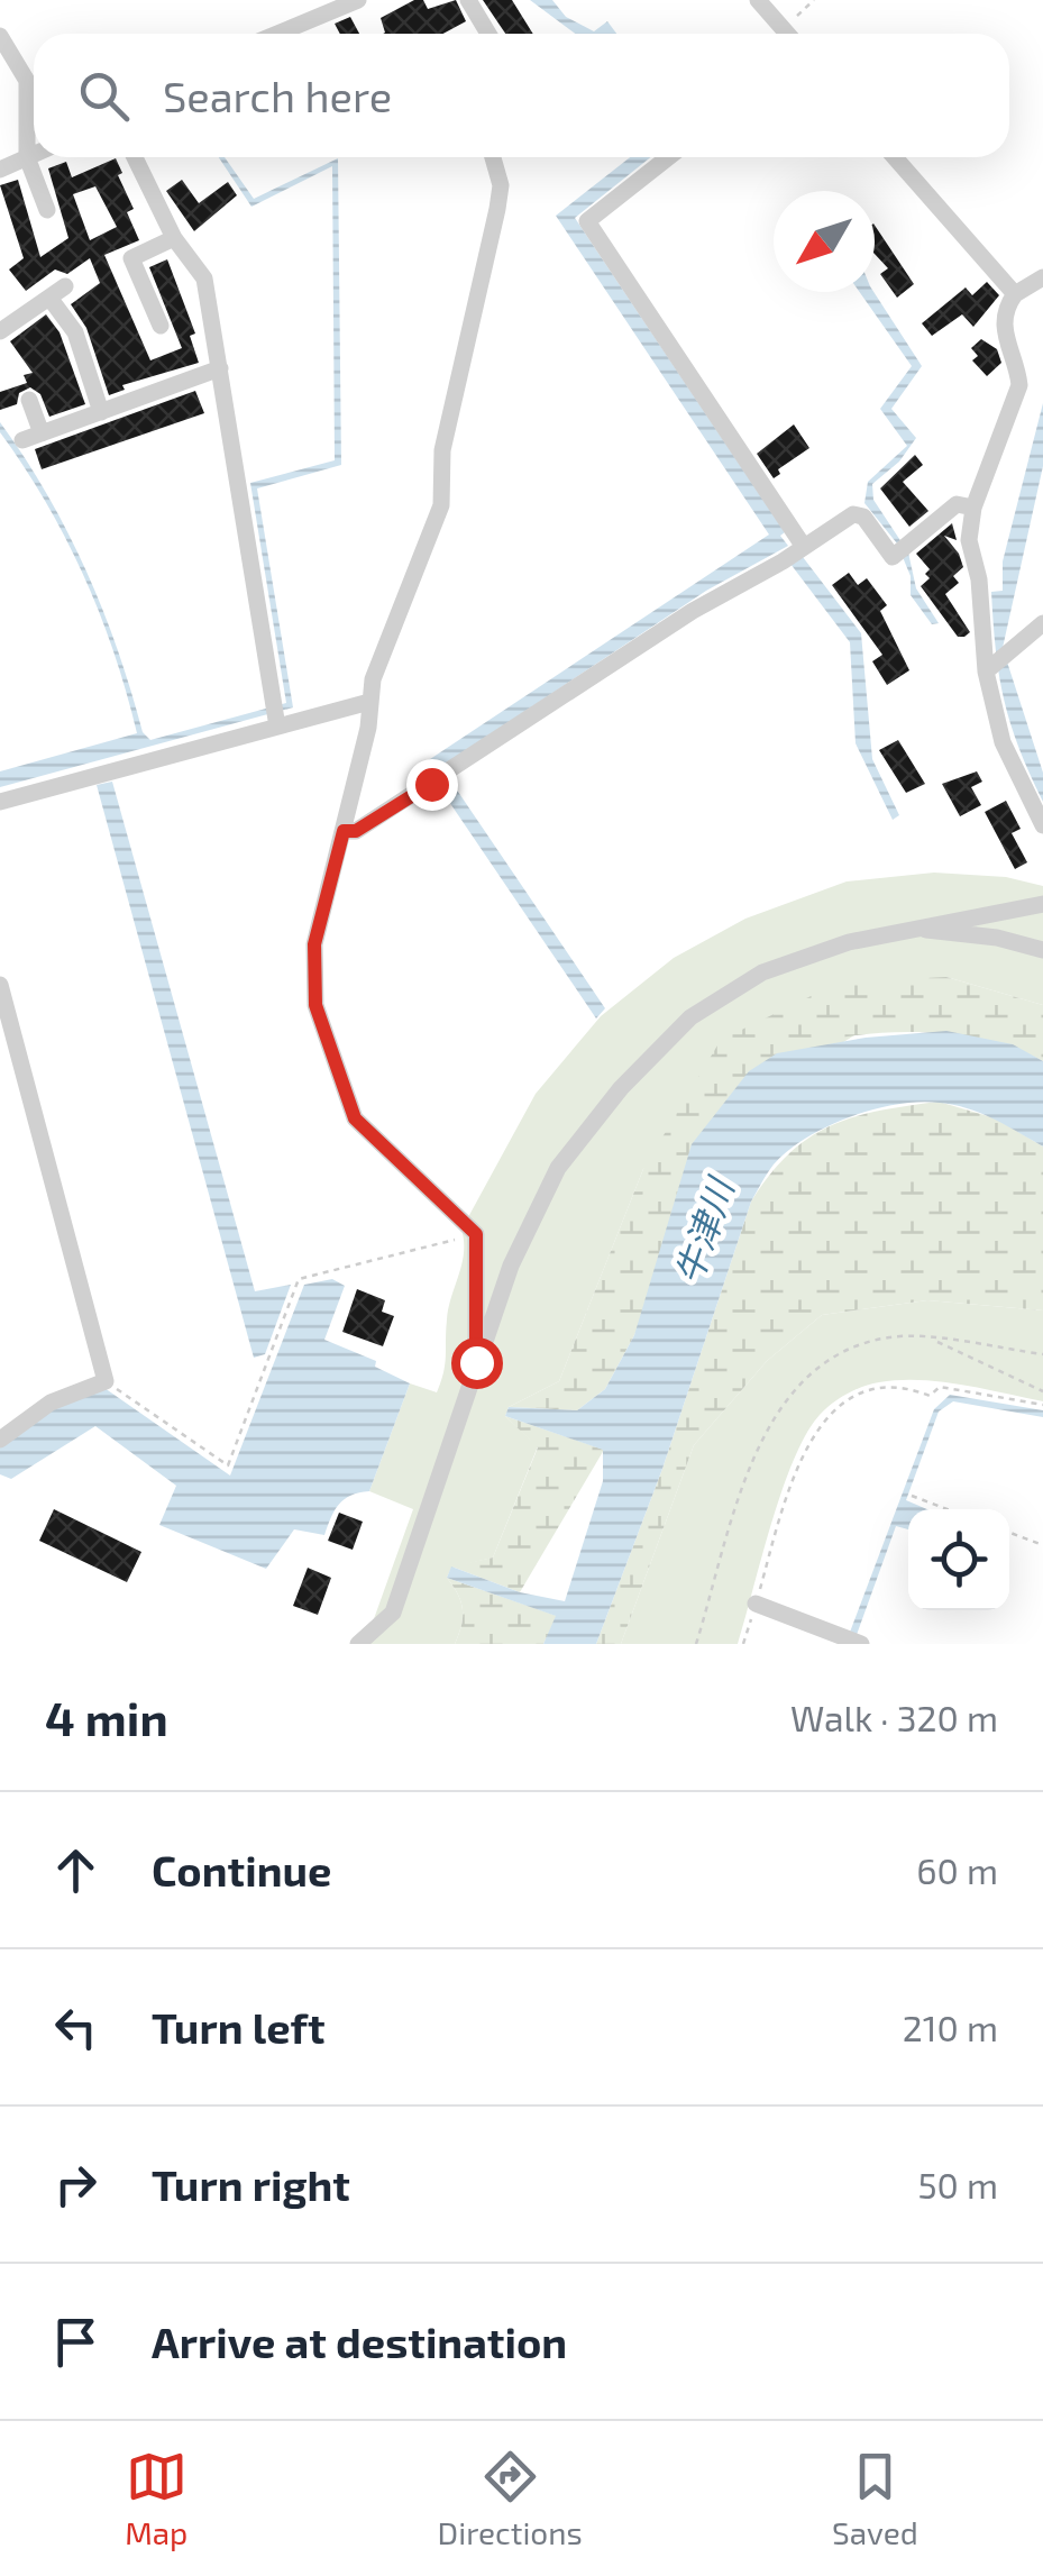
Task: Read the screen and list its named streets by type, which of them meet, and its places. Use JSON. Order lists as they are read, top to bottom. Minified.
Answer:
{"water":["牛津川"],"north":"bottom left","page":{"search":"Search here","heading":["4 min","Walk · 320 m"],"list":[["Continue","60 m"],["Turn left","210 m"],["Turn right","50 m"],"Arrive at destination"],"nav":["Map","Directions","Saved"]}}
